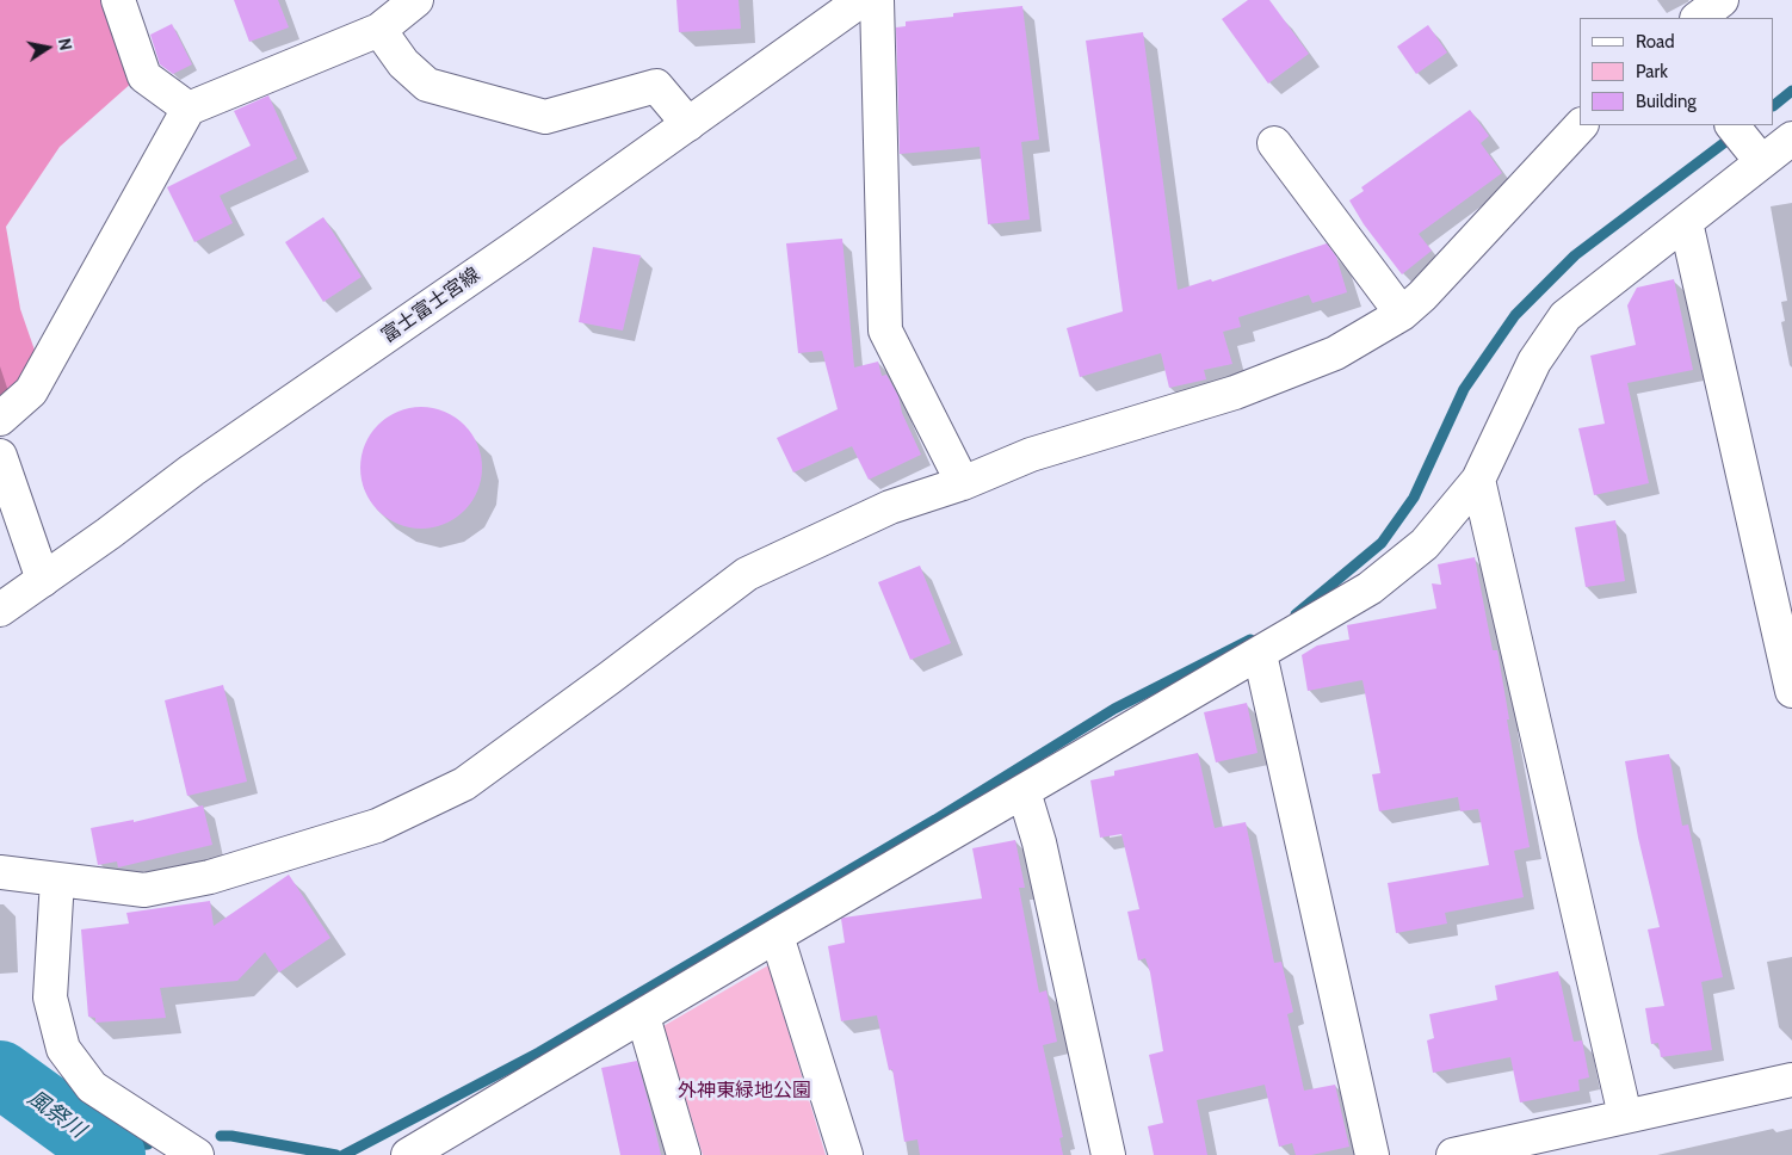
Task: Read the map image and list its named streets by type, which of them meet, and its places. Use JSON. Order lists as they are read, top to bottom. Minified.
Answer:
{"streets":{"street":["富士富士宮線"]},"water":["風祭川"],"parks":["外神東緑地公園"],"legend":["Road","Park","Building"],"north":"right"}
